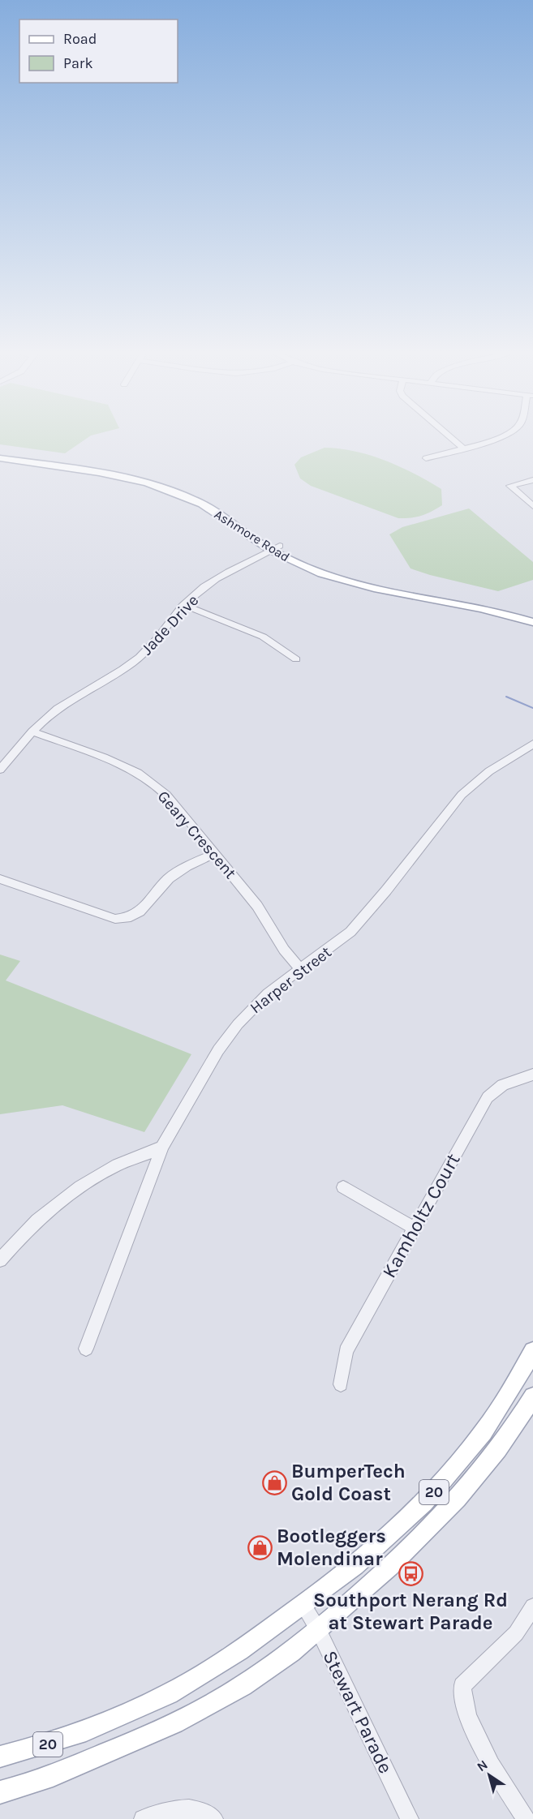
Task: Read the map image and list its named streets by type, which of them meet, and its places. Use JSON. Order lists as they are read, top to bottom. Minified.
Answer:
{"streets":{"main road":["Ashmore Road","20"],"street":["Jade Drive","Geary Crescent","Harper Street","Kamholtz Court","Stewart Parade"]},"crossings":[["Ashmore Road","Jade Drive"],["Jade Drive","Geary Crescent"],["Geary Crescent","Harper Street"],["20","Stewart Parade"]],"places":{"shop":["BumperTech Gold Coast","Bootleggers Molendinar"],"bus stop":["Southport Nerang Rd at Stewart Parade"]},"legend":["Road","Park"],"north":"top left"}
